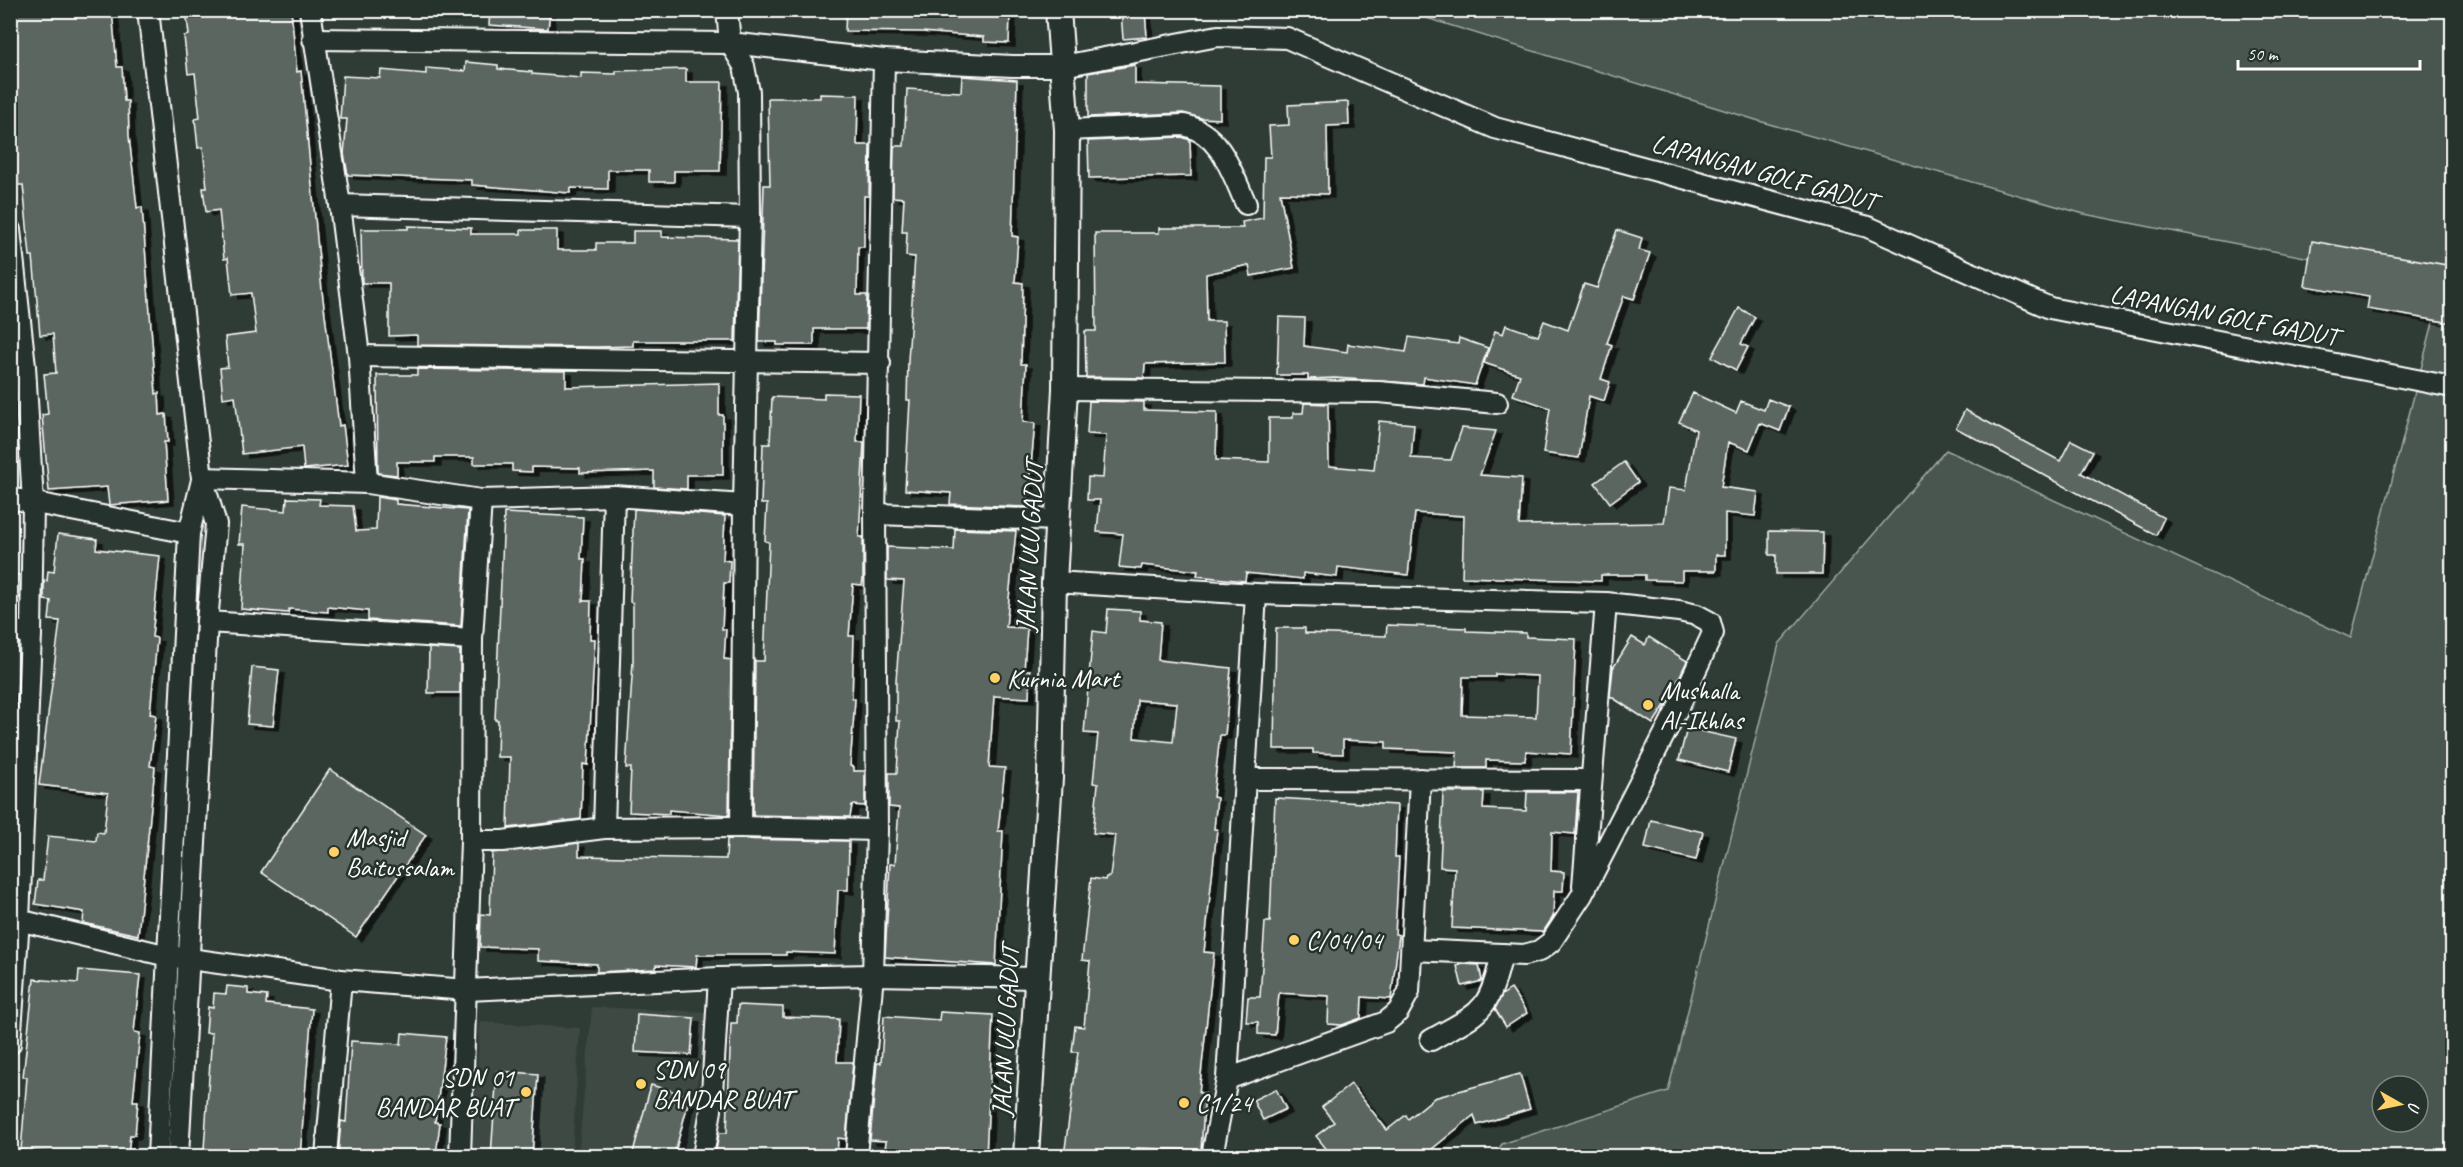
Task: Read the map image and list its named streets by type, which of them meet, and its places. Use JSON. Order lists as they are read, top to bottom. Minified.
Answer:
{"streets":{"street":["LAPANGAN GOLF GADUT","JALAN ULU GADUT"]},"crossings":[["LAPANGAN GOLF GADUT","JALAN ULU GADUT"]],"places":["Kurnia Mart","Mushalla Al-Ikhlas","Masjid Baitussalam","C/04/04","SDN 09 BANDAR BUAT","SDN 01 BANDAR BUAT","C1/24"],"scale_bar":"50 m","north":"right"}
